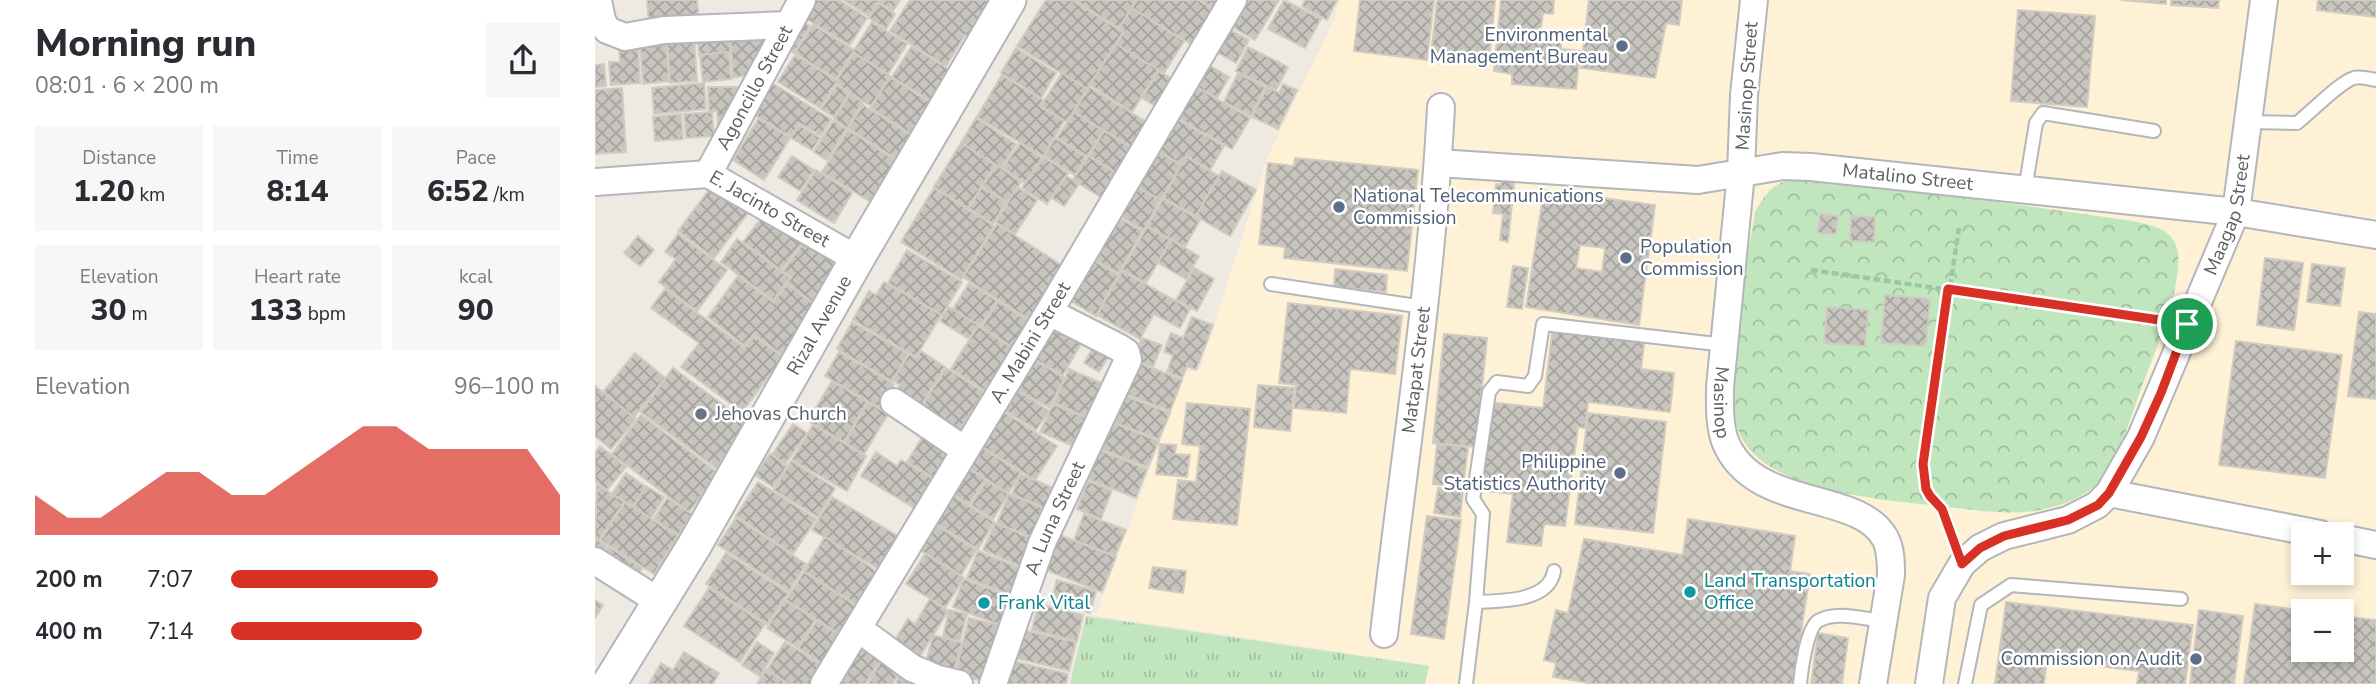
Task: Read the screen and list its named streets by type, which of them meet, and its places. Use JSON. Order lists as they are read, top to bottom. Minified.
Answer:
{"streets":{"street":["Masinop Street","Agoncillo Street","Matalino Street","E. Jacinto Street","Maagap Street","Rizal Avenue","A. Mabini Street","Matapat Street","Masinop","A. Luna Street"]},"crossings":[["Masinop Street","Matalino Street"],["Masinop Street","Masinop"],["Agoncillo Street","E. Jacinto Street"],["Matalino Street","Maagap Street"],["Matalino Street","Matapat Street"],["Matalino Street","Masinop"],["E. Jacinto Street","Rizal Avenue"],["A. Mabini Street","A. Luna Street"]],"places":["Environmental Management Bureau","National Telecommunications Commission","Population Commission","Jehovas Church","Philippine Statistics Authority","Land Transportation Office","Frank Vital","Commission on Audit"],"page":{"heading":["Morning run","08:01 · 6 × 200 m"],"stats":[["Distance","1.20 km"],["Time","8:14"],["Pace","6:52 /km"],["Elevation","30 m"],["Heart rate","133 bpm"],["kcal","90"]],"chart":["Elevation","96–100 m"],"map_buttons":["+","−"],"list":[{"name":"200 m","note":"7:07"},{"name":"400 m","note":"7:14"}]}}
